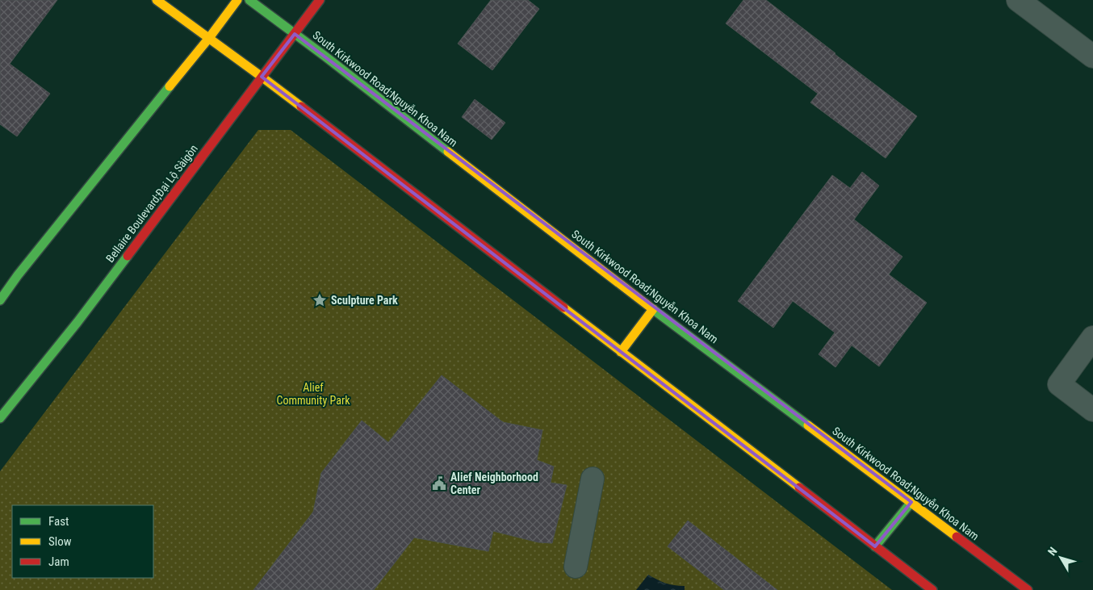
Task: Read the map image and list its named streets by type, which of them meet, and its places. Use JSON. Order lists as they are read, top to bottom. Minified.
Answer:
{"streets":{"main road":["South Kirkwood Road;Nguyễn Khoa Nam","Bellaire Boulevard;Đại Lộ Sàigòn"]},"crossings":[["South Kirkwood Road;Nguyễn Khoa Nam","Bellaire Boulevard;Đại Lộ Sàigòn"]],"parks":["Alief Community Park"],"places":{"place":["Sculpture Park"],"public building":["Alief Neighborhood Center"]},"legend":["Fast","Slow","Jam"],"north":"top left"}
